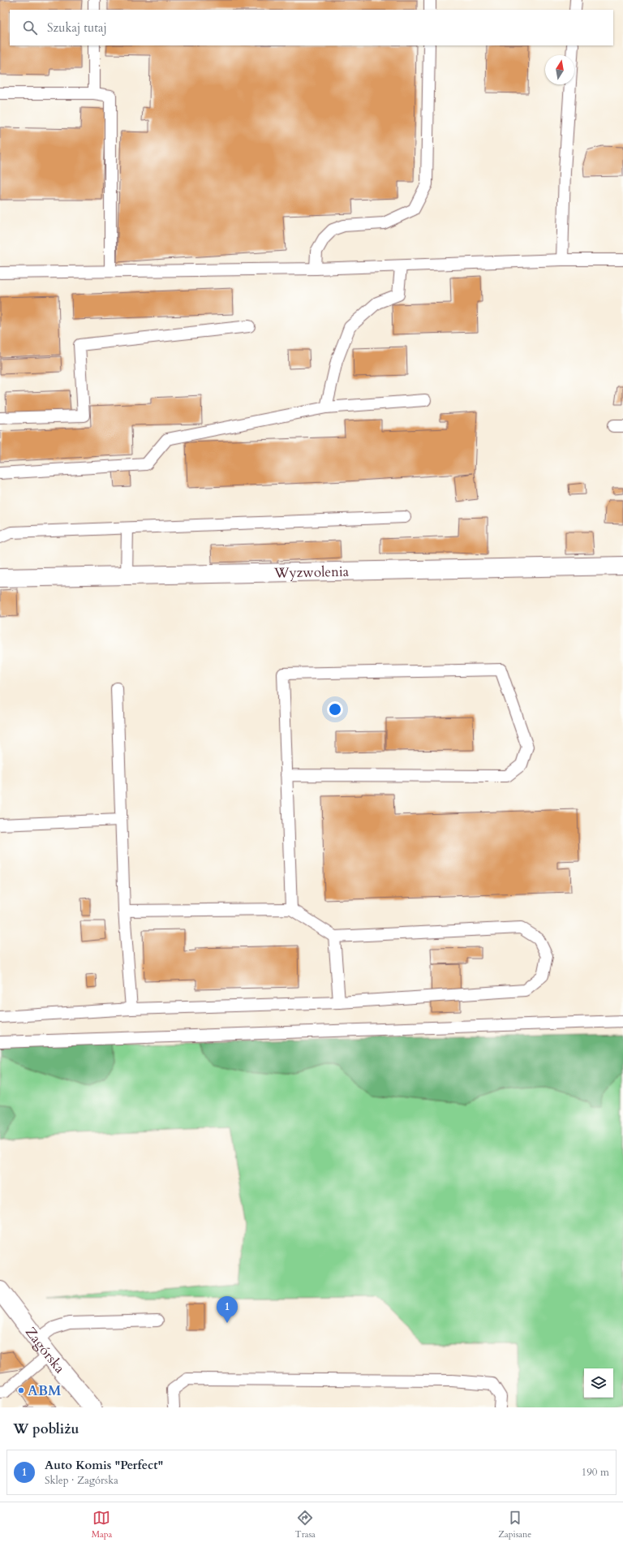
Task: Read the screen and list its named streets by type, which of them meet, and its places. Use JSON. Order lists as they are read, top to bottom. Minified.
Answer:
{"streets":{"street":["Wyzwolenia","Zagórska"]},"places":["ABM"],"north":"top","page":{"search":"Szukaj tutaj","pins":"1","heading":"W pobliżu","list":[{"mark":"1","name":"Auto Komis \"Perfect\"","note":"Sklep · Zagórska","value":"190 m"}],"nav":["Mapa","Trasa","Zapisane"]}}
